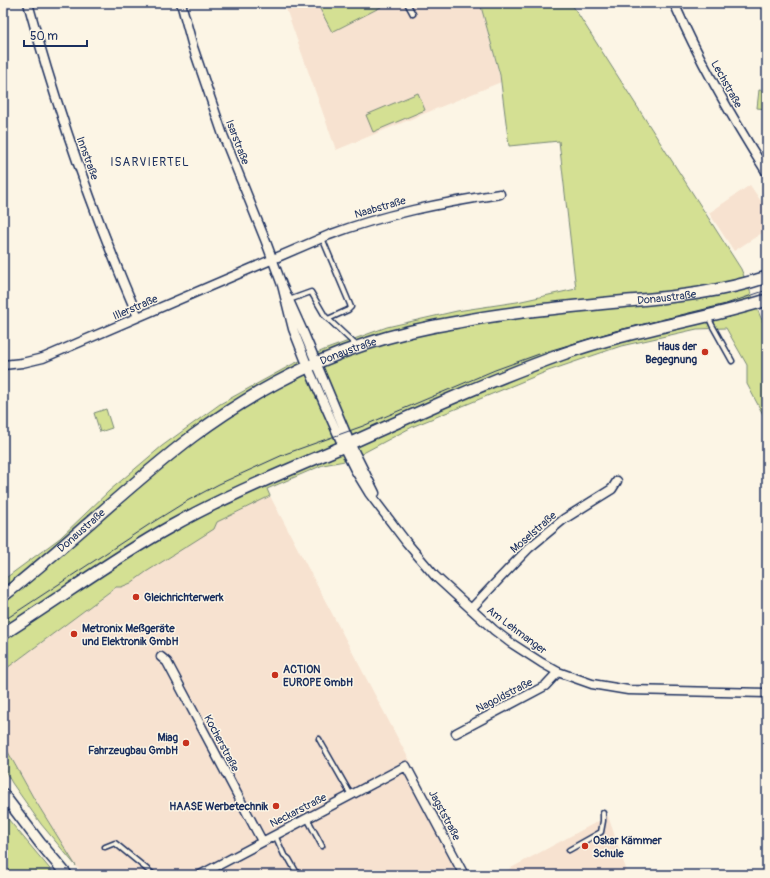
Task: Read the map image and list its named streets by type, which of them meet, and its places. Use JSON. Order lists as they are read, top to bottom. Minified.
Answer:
{"streets":{"main road":["Donaustraße"],"street":["Lechstraße","Isarstraße","Innstraße","Naabstraße","Illerstraße","Moselstraße","Am Lehmanger","Nagoldstraße","Kocherstraße","Neckarstraße","Jagststraße"]},"crossings":[["Isarstraße","Naabstraße"],["Isarstraße","Donaustraße"],["Isarstraße","Illerstraße"],["Isarstraße","Am Lehmanger"],["Innstraße","Illerstraße"],["Naabstraße","Illerstraße"],["Donaustraße","Am Lehmanger"],["Moselstraße","Am Lehmanger"],["Am Lehmanger","Nagoldstraße"],["Kocherstraße","Neckarstraße"],["Neckarstraße","Jagststraße"]],"districts":["ISARVIERTEL"],"places":["Haus der Begegnung","Gleichrichterwerk","Metronix Meßgeräte und Elektronik GmbH","ACTION EUROPE GmbH","Miag Fahrzeugbau GmbH","HAASE Werbetechnik","Oskar Kämmer Schule"],"scale_bar":"50 m"}
